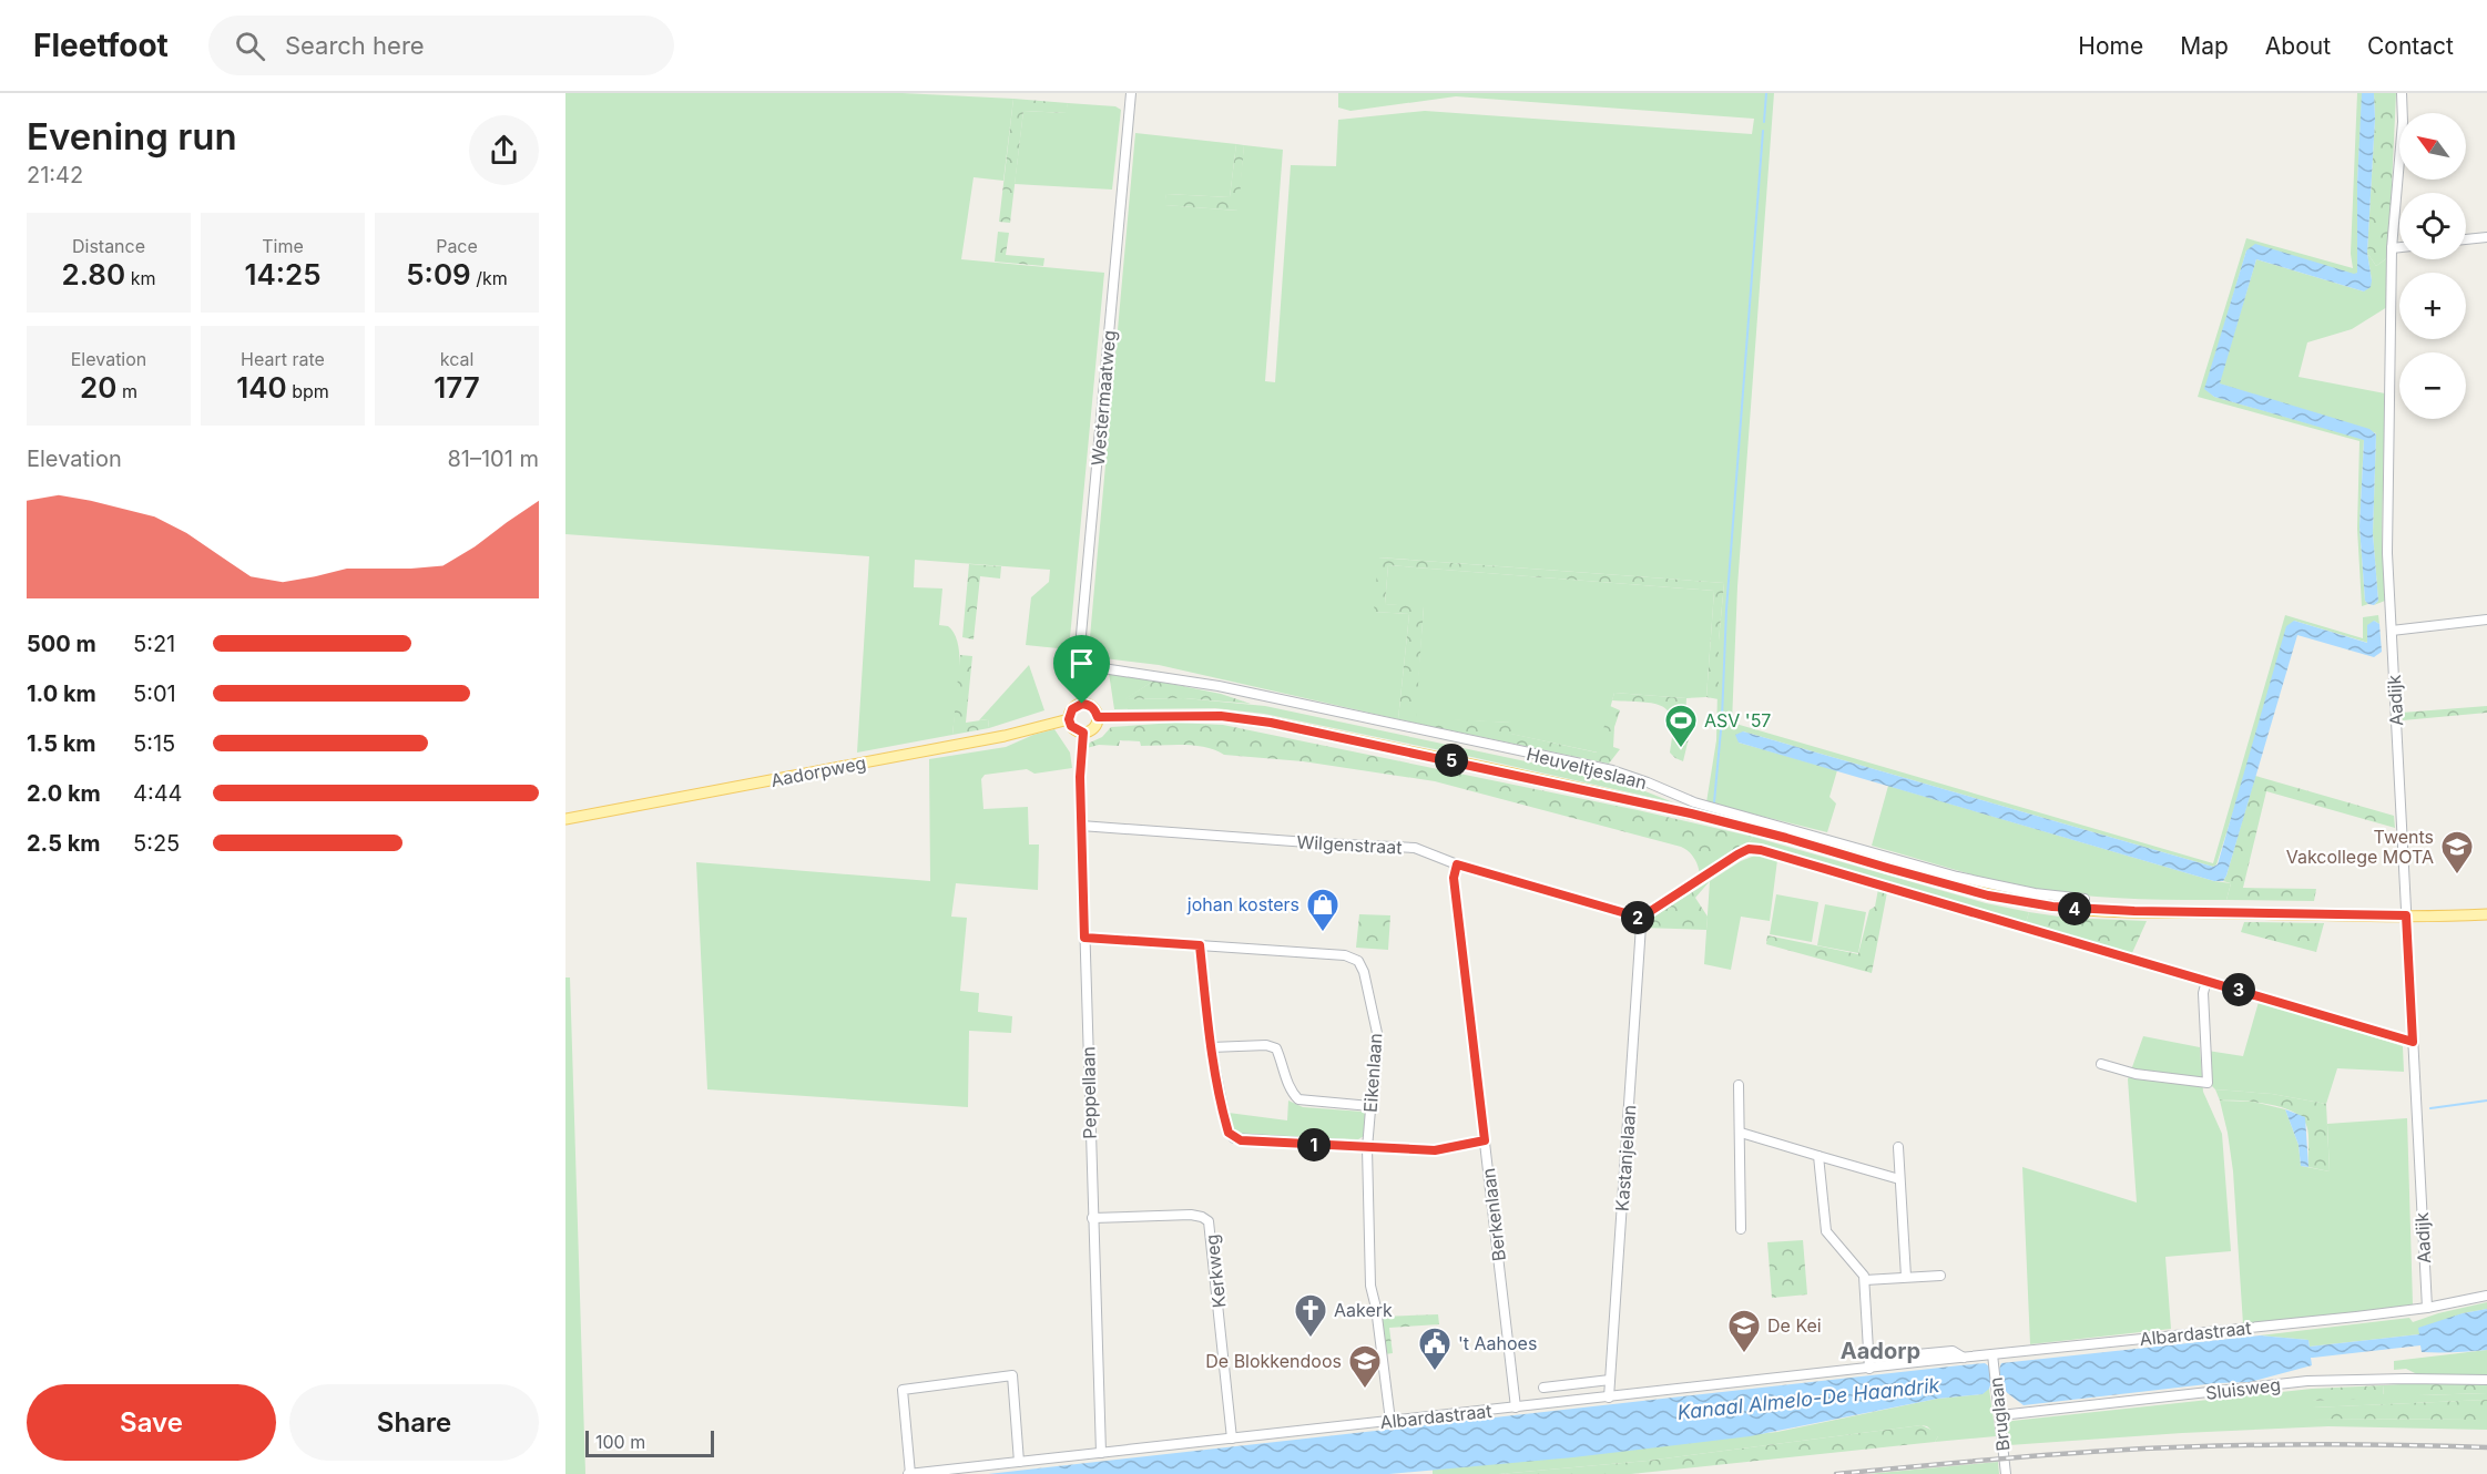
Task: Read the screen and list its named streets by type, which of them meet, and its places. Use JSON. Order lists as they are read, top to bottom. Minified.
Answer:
{"streets":{"main road":["Aadorpweg"],"street":["Westermaatweg","Aadijk","Heuveltjeslaan","Wilgenstraat","Eikenlaan","Peppellaan","Kastanjelaan","Berkenlaan","Kerkweg","Albardastraat","Sluisweg","Bruglaan"]},"crossings":[["Westermaatweg","Heuveltjeslaan"],["Westermaatweg","Aadorpweg"],["Westermaatweg","Peppellaan"],["Aadijk","Albardastraat"],["Aadorpweg","Peppellaan"],["Wilgenstraat","Peppellaan"],["Wilgenstraat","Kastanjelaan"],["Wilgenstraat","Berkenlaan"],["Eikenlaan","Peppellaan"],["Eikenlaan","Albardastraat"],["Peppellaan","Kerkweg"],["Peppellaan","Albardastraat"],["Kastanjelaan","Albardastraat"],["Berkenlaan","Albardastraat"],["Kerkweg","Albardastraat"],["Albardastraat","Bruglaan"],["Sluisweg","Bruglaan"]],"districts":["Aadorp"],"water":["Kanaal Almelo-De Haandrik"],"places":{"sports":["ASV '57"],"school or university":["Twents Vakcollege MOTA","De Kei","De Blokkendoos"],"shop":["johan kosters"],"church":["Aakerk"],"public building":["'t Aahoes"]},"scale_bar":"100 m","north":"top left","page":{"header":"Fleetfoot","search":"Search here","nav":["Home","Map","About","Contact"],"heading":["Evening run","21:42"],"map_buttons":["+","−"],"stats":[["Distance","2.80 km"],["Time","14:25"],["Pace","5:09 /km"],["Elevation","20 m"],["Heart rate","140 bpm"],["kcal","177"]],"chart":["Elevation","81–101 m"],"list":[{"name":"500 m","note":"5:21"},{"name":"1.0 km","note":"5:01"},{"name":"1.5 km","note":"5:15"},{"name":"2.0 km","note":"4:44"},{"name":"2.5 km","note":"5:25"}],"pins":["5","4","2","3","1"],"buttons":["Save","Share"],"scale":"100 m"}}
